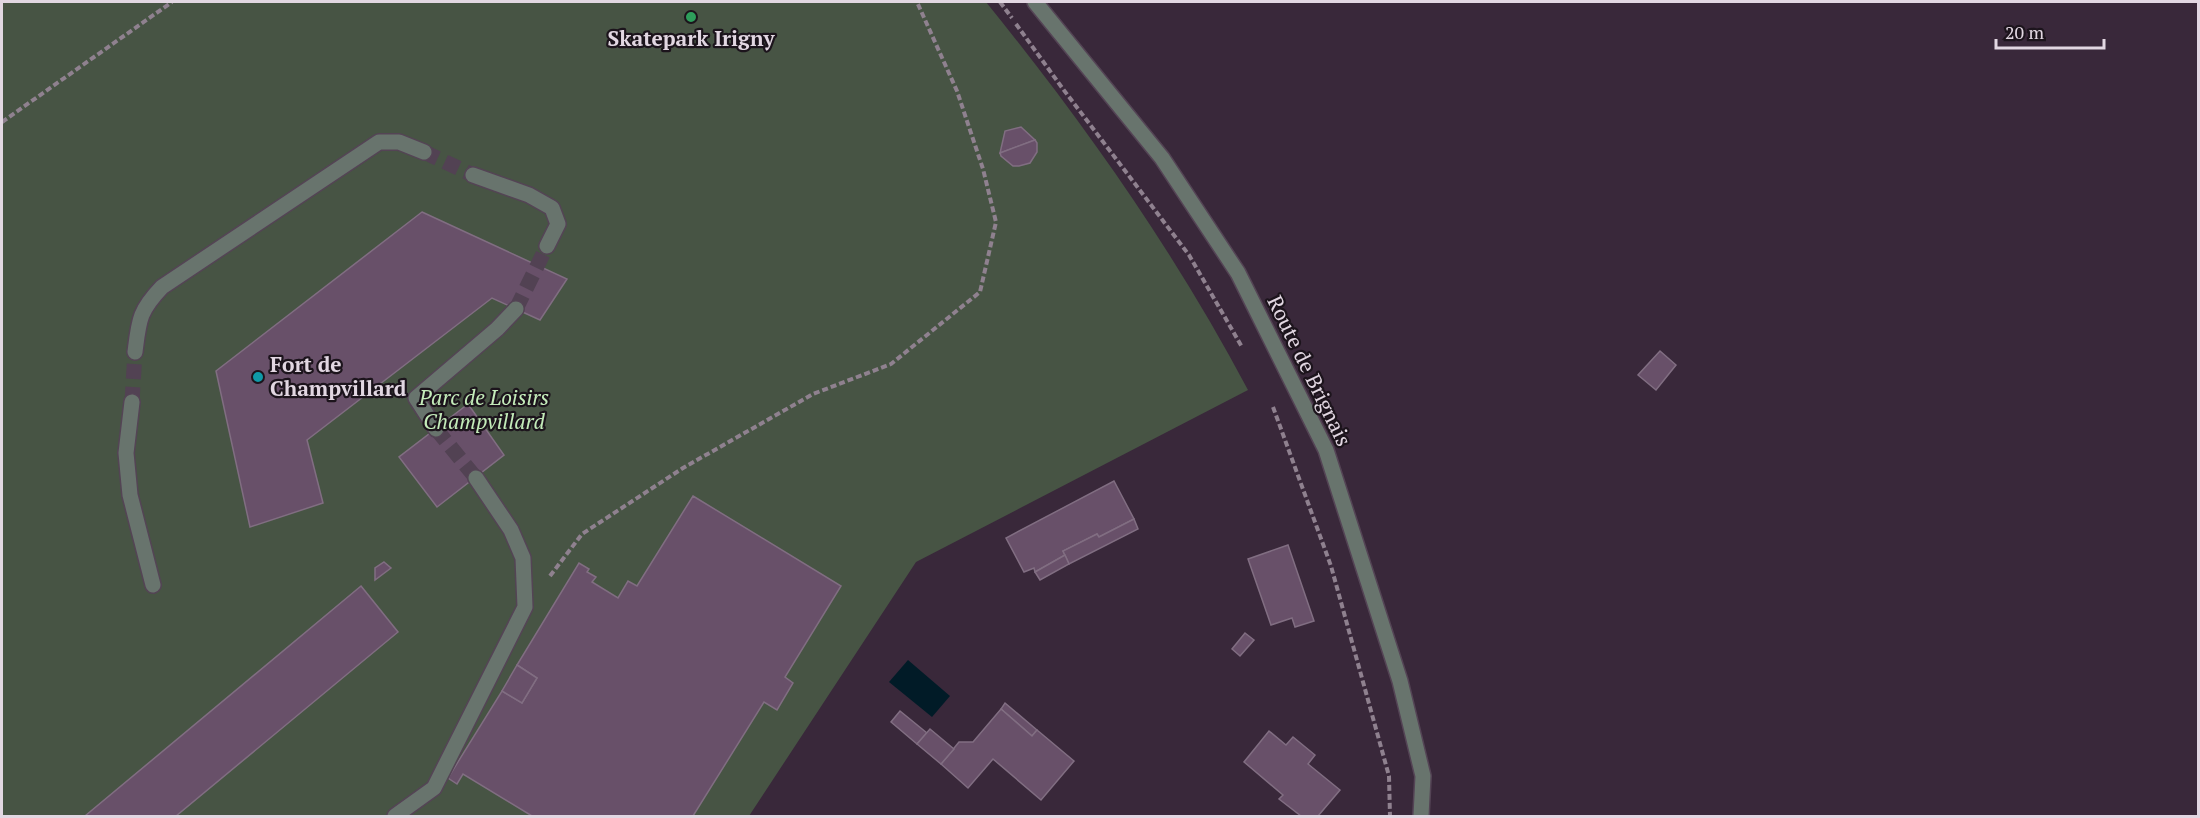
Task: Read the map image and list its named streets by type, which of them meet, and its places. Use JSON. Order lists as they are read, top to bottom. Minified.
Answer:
{"streets":{"street":["Route de Brignais"]},"parks":["Parc de Loisirs Champvillard"],"places":["Skatepark Irigny","Fort de Champvillard"],"scale_bar":"20 m"}
